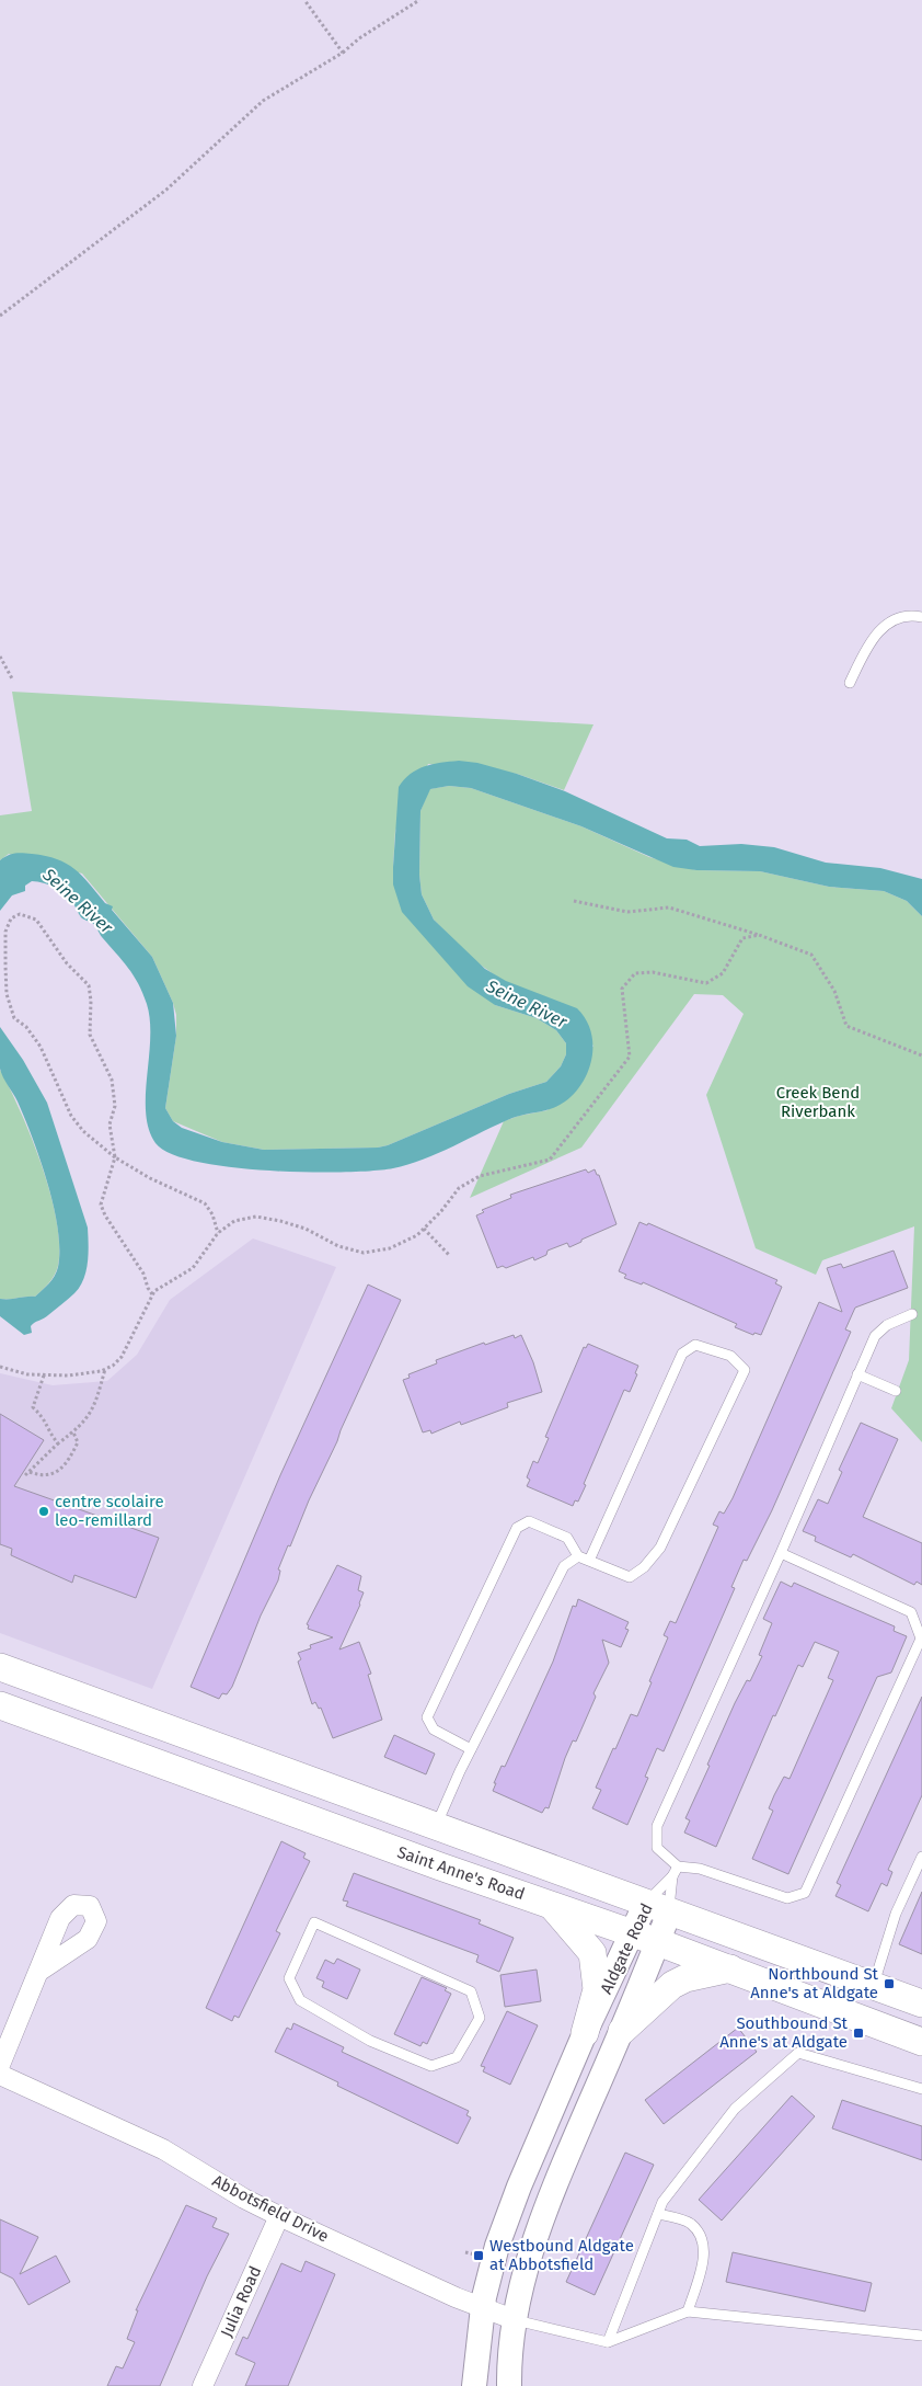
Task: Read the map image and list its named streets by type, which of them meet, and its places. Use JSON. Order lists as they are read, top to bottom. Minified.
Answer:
{"streets":{"main road":["Saint Anne's Road"],"street":["Aldgate Road","Abbotsfield Drive","Julia Road"]},"crossings":[["Saint Anne's Road","Aldgate Road"],["Aldgate Road","Abbotsfield Drive"],["Abbotsfield Drive","Julia Road"]],"water":["Seine River"],"parks":["Creek Bend Riverbank"],"places":{"other":["centre scolaire leo-remillard"],"transit":["Northbound St Anne's at Aldgate","Southbound St Anne's at Aldgate","Westbound Aldgate at Abbotsfield"]}}
